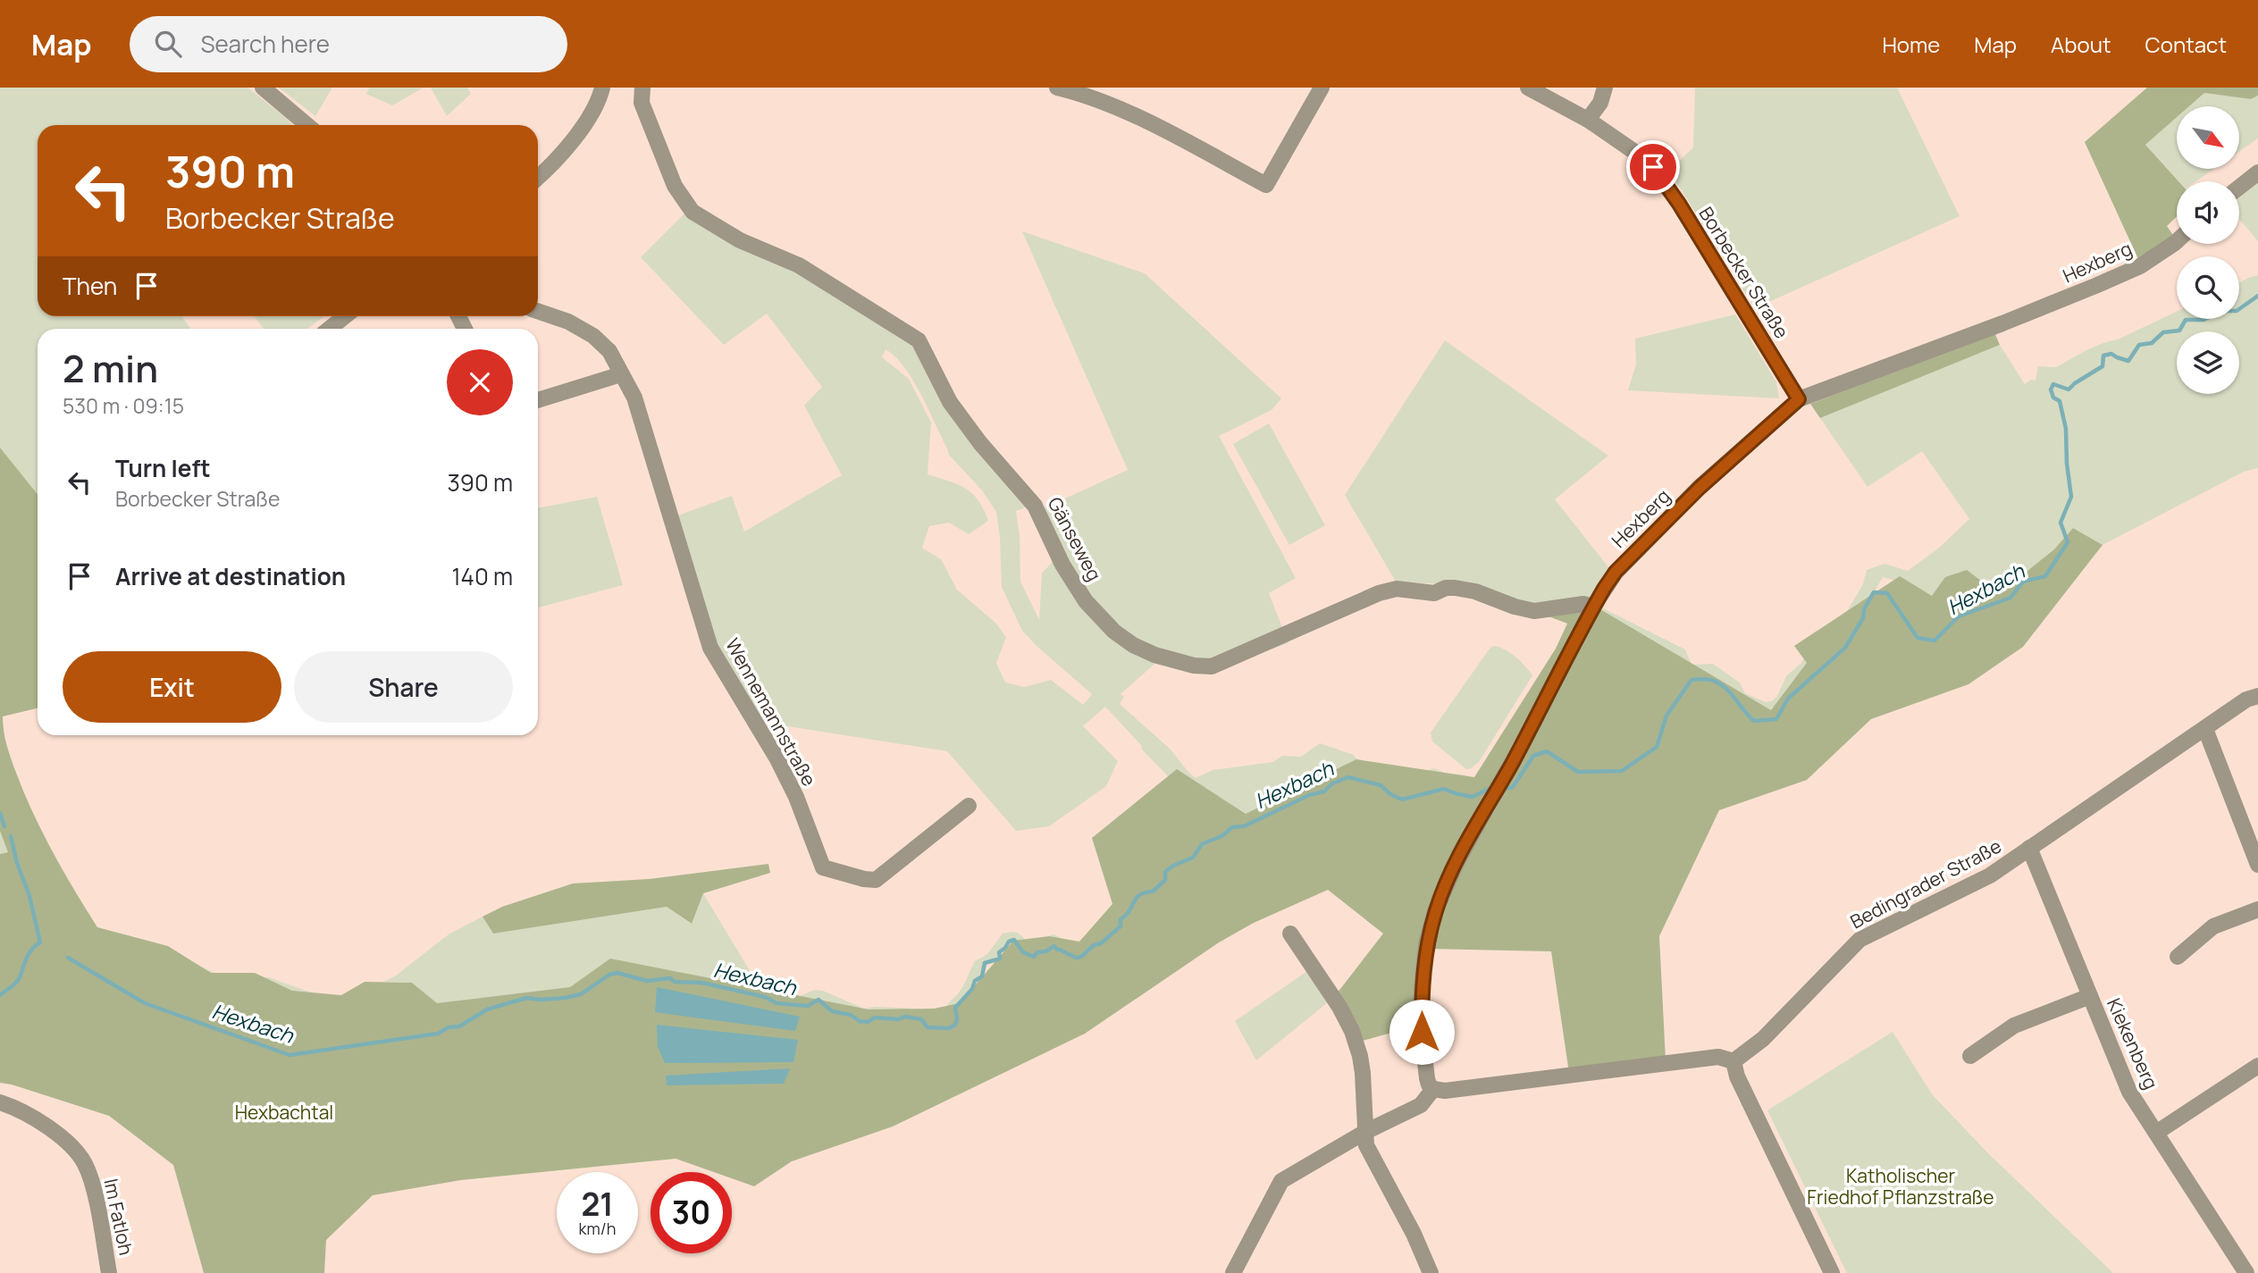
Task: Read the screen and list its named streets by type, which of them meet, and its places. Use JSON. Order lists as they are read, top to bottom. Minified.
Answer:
{"streets":{"street":["Hexberg","Borbecker Straße","Gänseweg","Wennemannstraße","Bedingrader Straße","Kiekenberg","Im Fatloh"]},"crossings":[["Hexberg","Borbecker Straße"],["Hexberg","Gänseweg"],["Bedingrader Straße","Kiekenberg"]],"water":["Hexbach"],"parks":["Hexbachtal","Katholischer Friedhof Pflanzstraße"],"north":"bottom right","page":{"header":"Map","search":"Search here","nav":["Home","Map","About","Contact"],"turn":["390 m","Borbecker Straße"],"then":"Then","heading":["2 min","530 m · 09:15"],"list":[{"name":"Turn left","note":"Borbecker Straße","value":"390 m"},{"name":"Arrive at destination","value":"140 m"}],"buttons":["Exit","Share"],"speed":"21 km/h","limit":"30"}}
